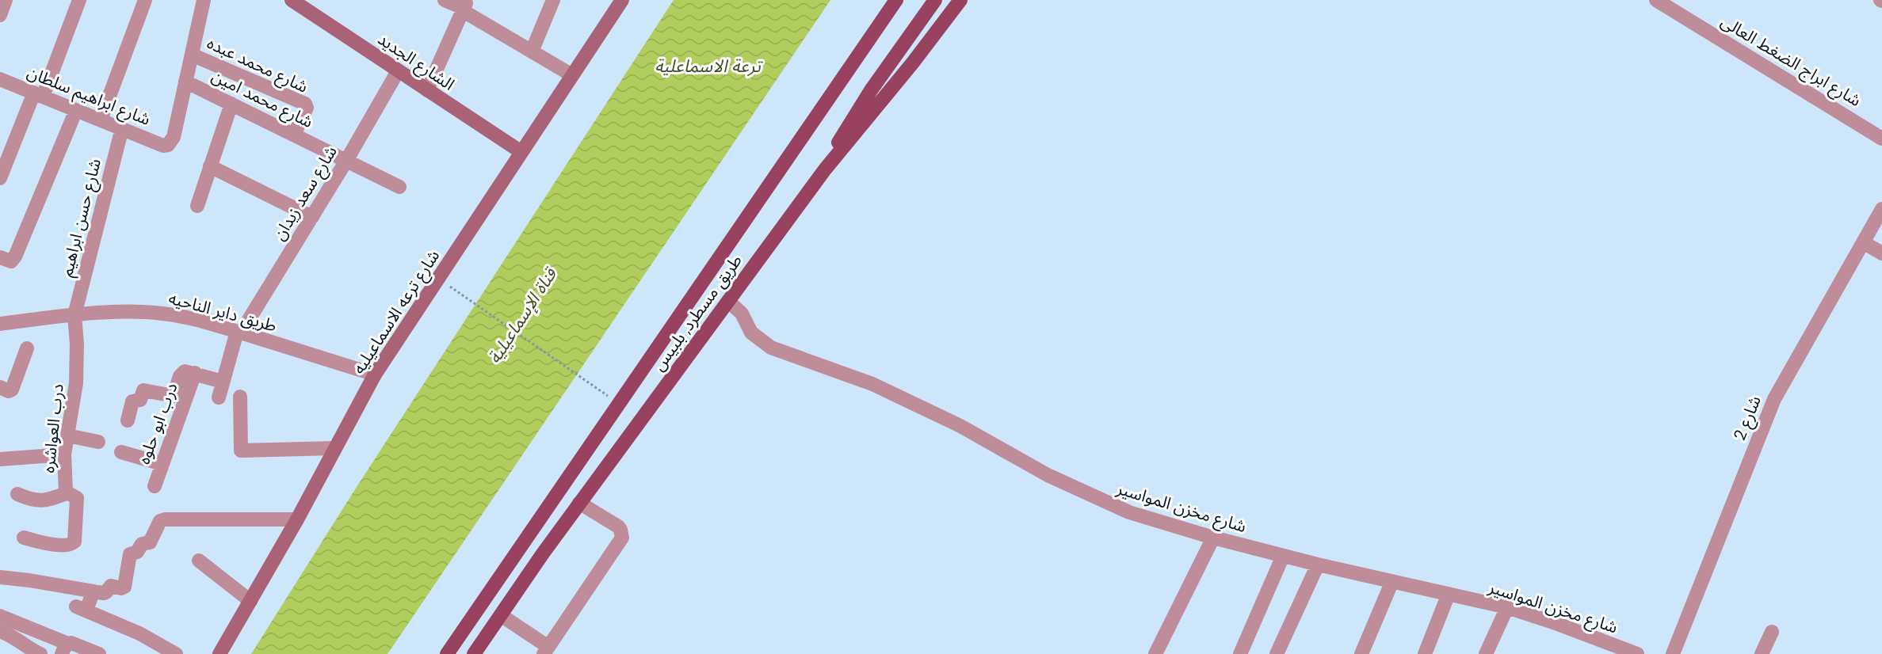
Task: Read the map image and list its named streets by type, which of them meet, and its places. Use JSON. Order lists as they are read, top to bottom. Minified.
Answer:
{"streets":{"main road":["الشارع الجديد","شارع ترعه الاسماعيليه","طريق مسطرد, بلبيس"],"street":["شارع ابراج الضغط العالى","شارع محمد عبده","شارع ابراهيم سلطان","شارع محمد امين","شارع سعد زيدان","شارع حسن ابراهيم","طريق داير الناحيه","شارع 2","درب ابو حلوه","درب العواشره","شارع مخزن المواسير"]},"crossings":[["الشارع الجديد","شارع سعد زيدان"],["الشارع الجديد","شارع ترعه الاسماعيليه"],["شارع محمد عبده","شارع محمد امين"],["شارع ابراهيم سلطان","شارع محمد امين"],["شارع ابراهيم سلطان","شارع حسن ابراهيم"],["شارع محمد امين","شارع سعد زيدان"],["شارع سعد زيدان","طريق داير الناحيه"],["شارع سعد زيدان","درب ابو حلوه"],["شارع حسن ابراهيم","طريق داير الناحيه"],["شارع حسن ابراهيم","درب العواشره"],["طريق داير الناحيه","شارع ترعه الاسماعيليه"],["طريق داير الناحيه","درب العواشره"],["طريق مسطرد, بلبيس","شارع مخزن المواسير"]],"water":["ترعة الاسماعلية","قناة الإسماعيلية"]}
